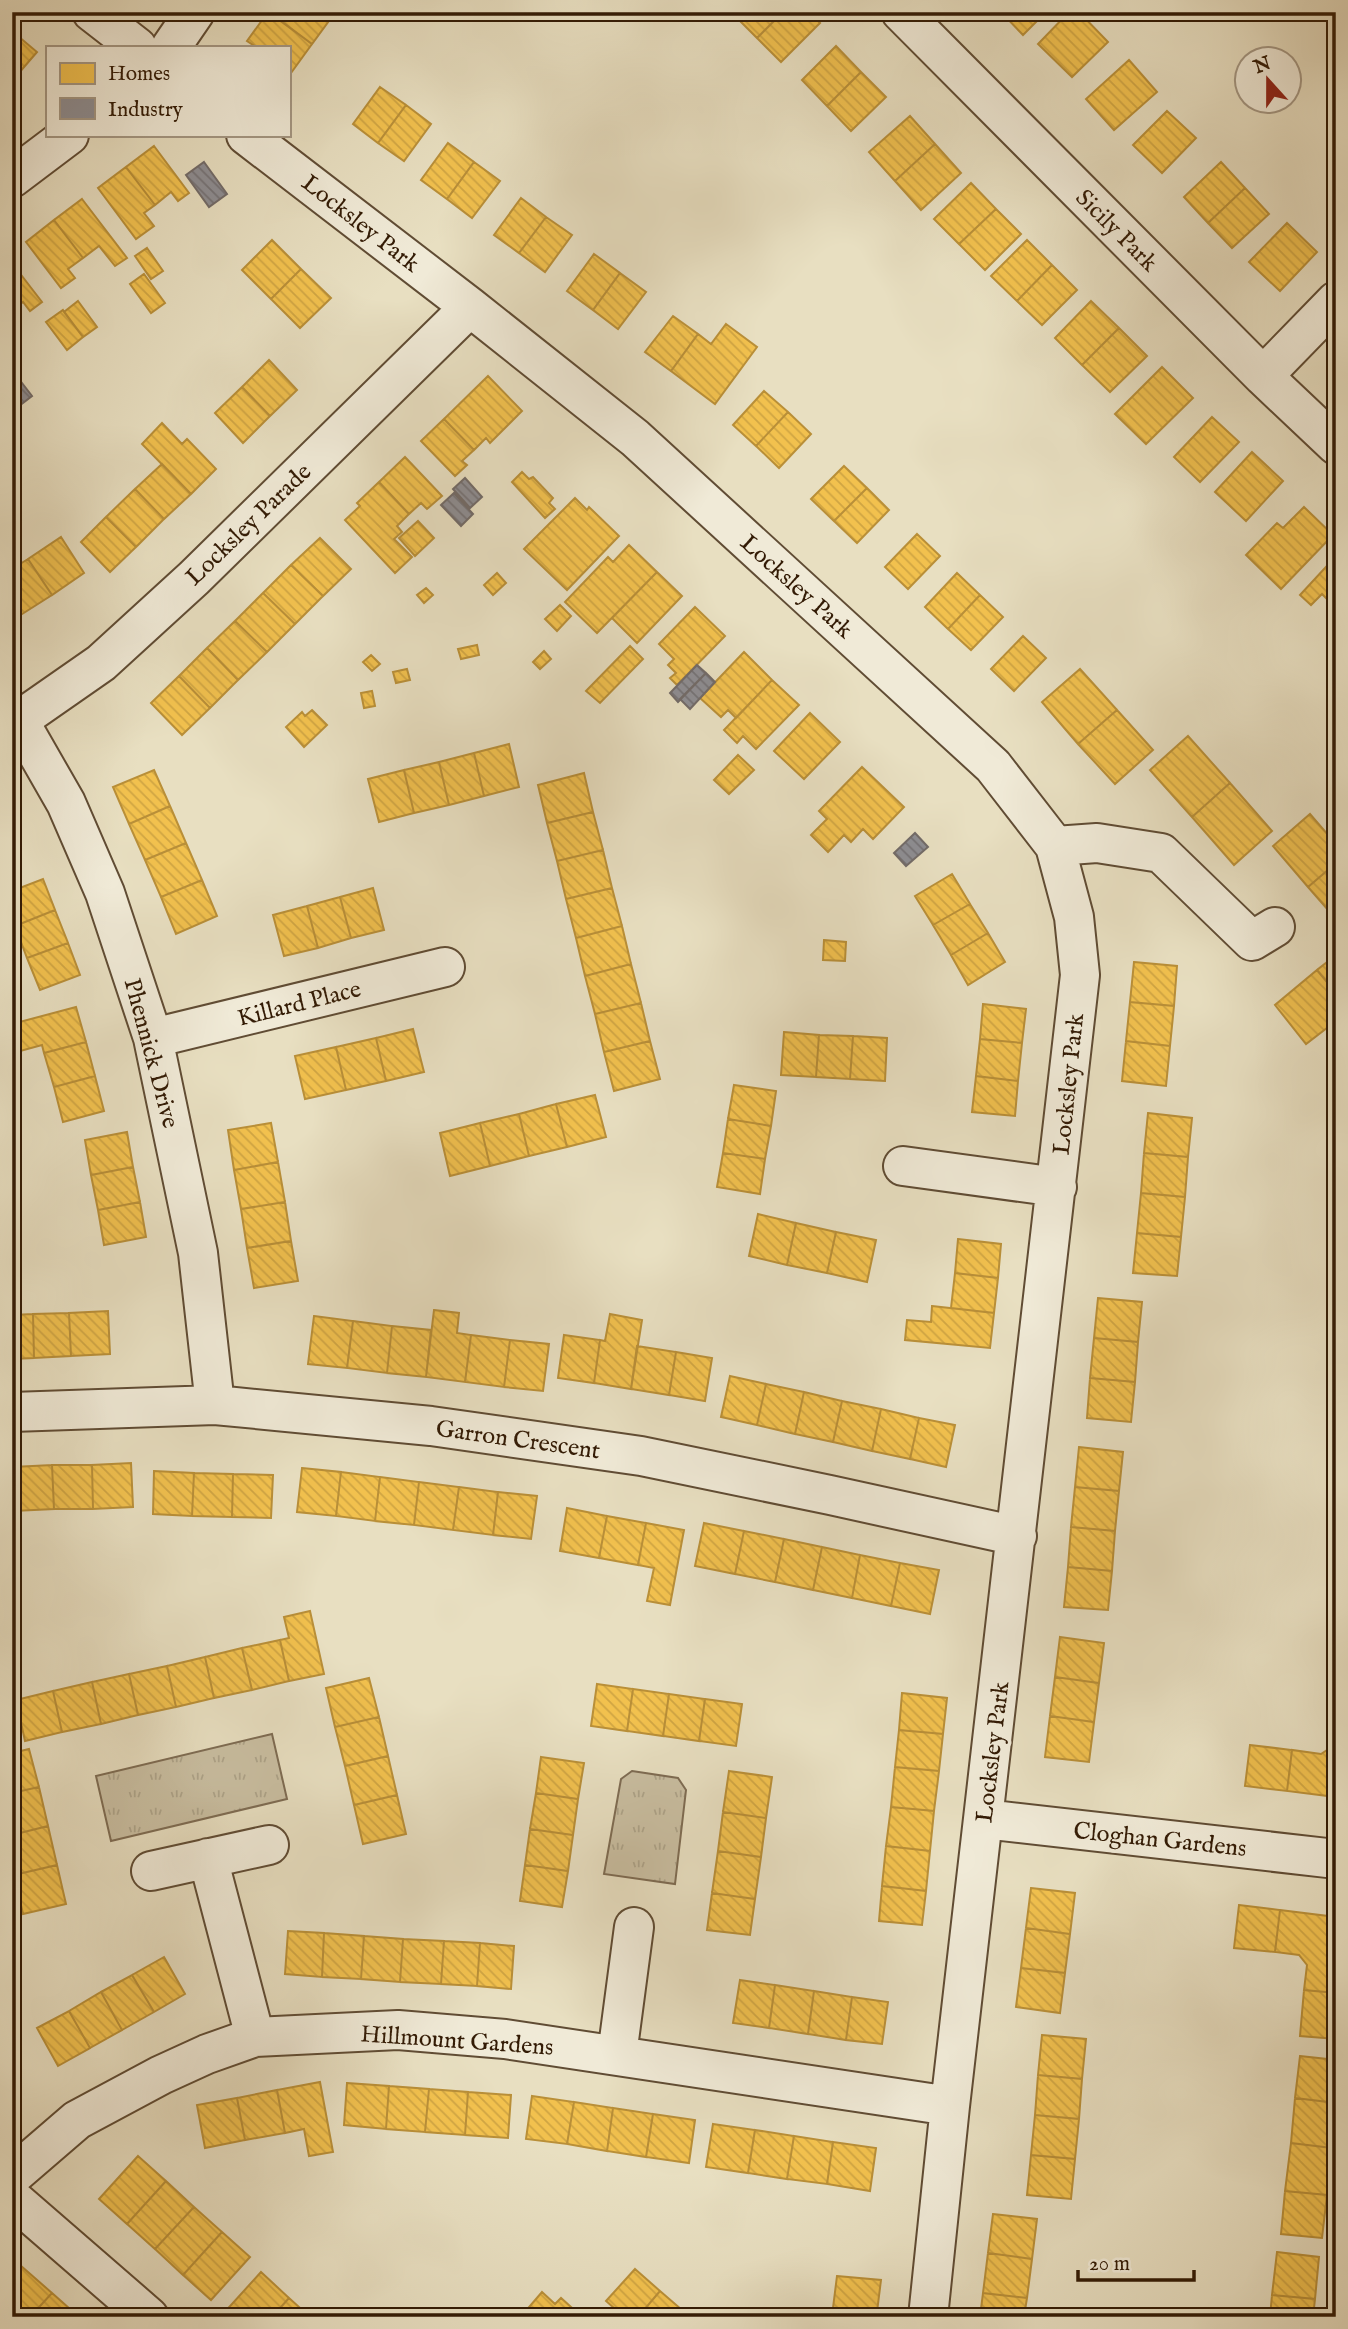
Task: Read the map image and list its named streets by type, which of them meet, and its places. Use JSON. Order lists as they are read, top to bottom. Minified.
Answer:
{"streets":{"street":["Locksley Park","Sicily Park","Locksley Parade","Killard Place","Phennick Drive","Garron Crescent","Cloghan Gardens","Hillmount Gardens"]},"crossings":[["Locksley Park","Locksley Parade"],["Locksley Park","Garron Crescent"],["Locksley Park","Cloghan Gardens"],["Locksley Park","Hillmount Gardens"],["Locksley Parade","Phennick Drive"],["Killard Place","Phennick Drive"],["Phennick Drive","Garron Crescent"]],"legend":["Homes","Industry"],"scale_bar":"20 m","north":"top"}
